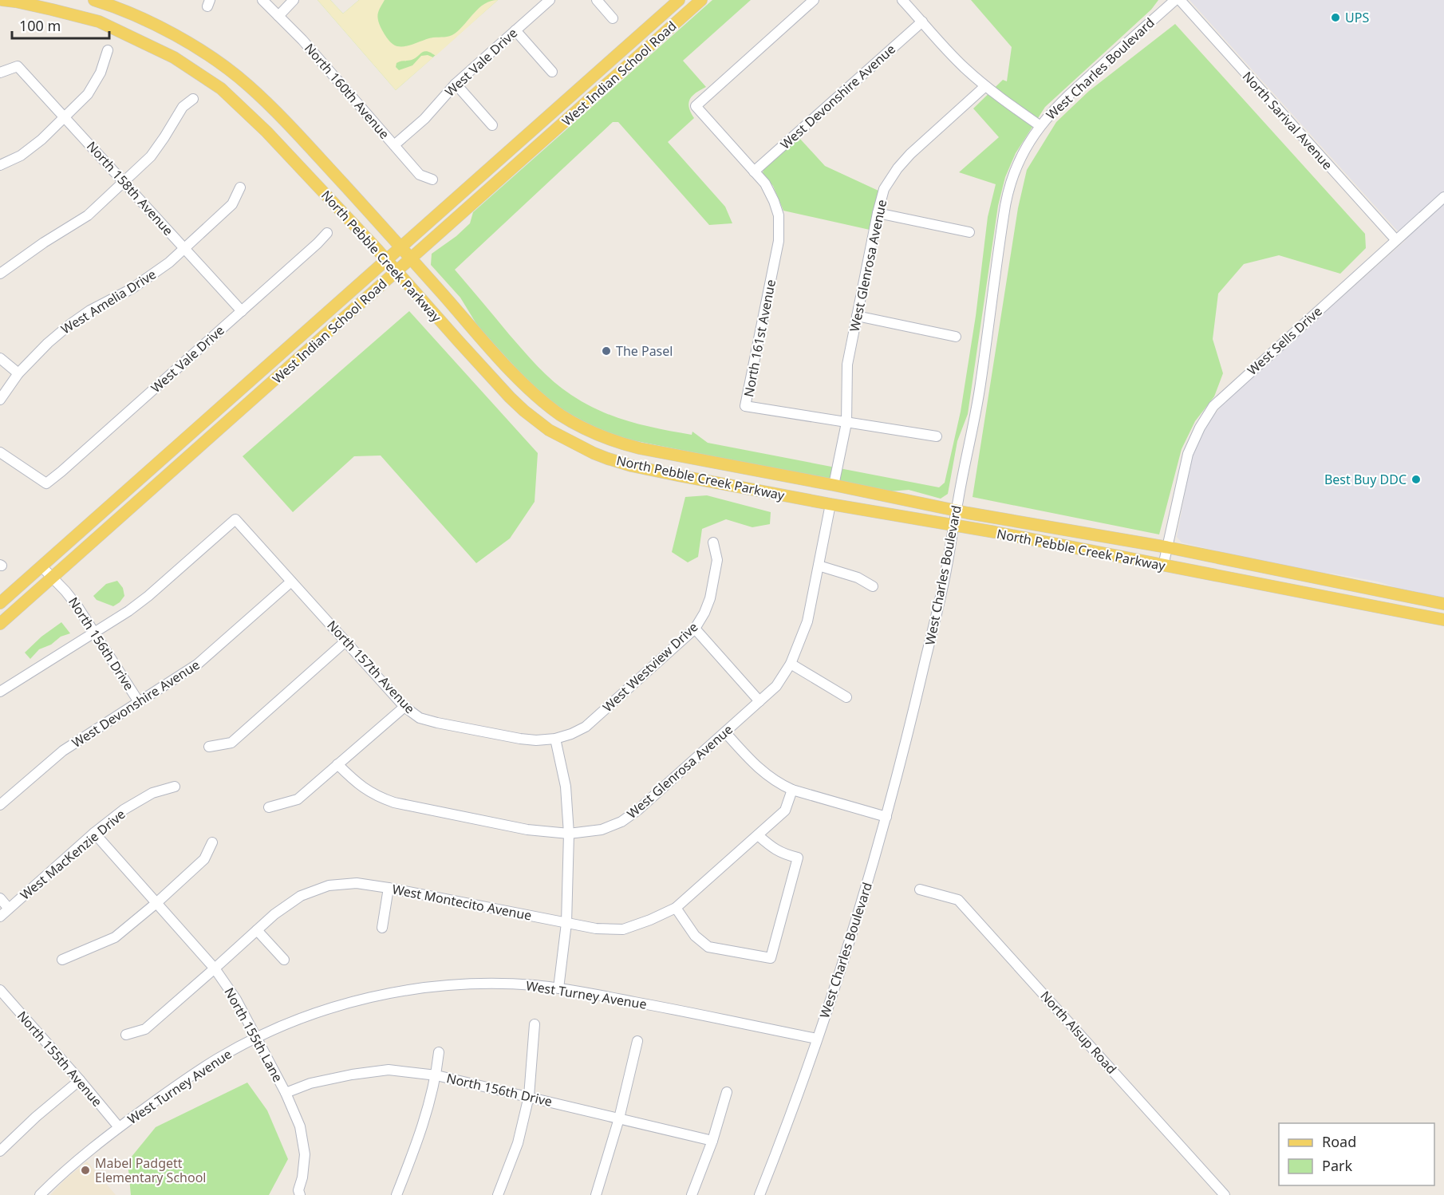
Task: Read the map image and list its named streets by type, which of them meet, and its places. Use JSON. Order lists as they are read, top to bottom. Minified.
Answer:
{"streets":{"main road":["West Indian School Road","North Pebble Creek Parkway"],"street":["West Vale Drive","West Charles Boulevard","North 160th Avenue","West Devonshire Avenue","North Sarival Avenue","North 158th Avenue","West Glenrosa Avenue","West Amelia Drive","North 161st Avenue","West Sells Drive","North 156th Drive","North 157th Avenue","West Westview Drive","West MacKenzie Drive","West Montecito Avenue","West Turney Avenue","North Alsup Road","North 155th Lane","North 155th Avenue"]},"crossings":[["West Vale Drive","North 160th Avenue"],["West Vale Drive","North 158th Avenue"],["West Charles Boulevard","North Pebble Creek Parkway"],["West Charles Boulevard","West Turney Avenue"],["West Indian School Road","North Pebble Creek Parkway"],["West Indian School Road","North 156th Drive"],["West Devonshire Avenue","North 161st Avenue"],["West Devonshire Avenue","North 156th Drive"],["West Devonshire Avenue","North 157th Avenue"],["North Sarival Avenue","West Sells Drive"],["North 158th Avenue","West Amelia Drive"],["North Pebble Creek Parkway","West Glenrosa Avenue"],["North Pebble Creek Parkway","West Sells Drive"],["West Glenrosa Avenue","North 161st Avenue"],["North 156th Drive","North 157th Avenue"],["North 156th Drive","North 155th Lane"],["North 157th Avenue","West Westview Drive"],["West MacKenzie Drive","North 155th Lane"],["West Montecito Avenue","North 155th Lane"],["West Turney Avenue","North 155th Lane"],["West Turney Avenue","North 155th Avenue"]],"places":["UPS","The Pasel","Best Buy DDC","Mabel Padgett Elementary School"],"legend":["Road","Park"],"scale_bar":"100 m"}
